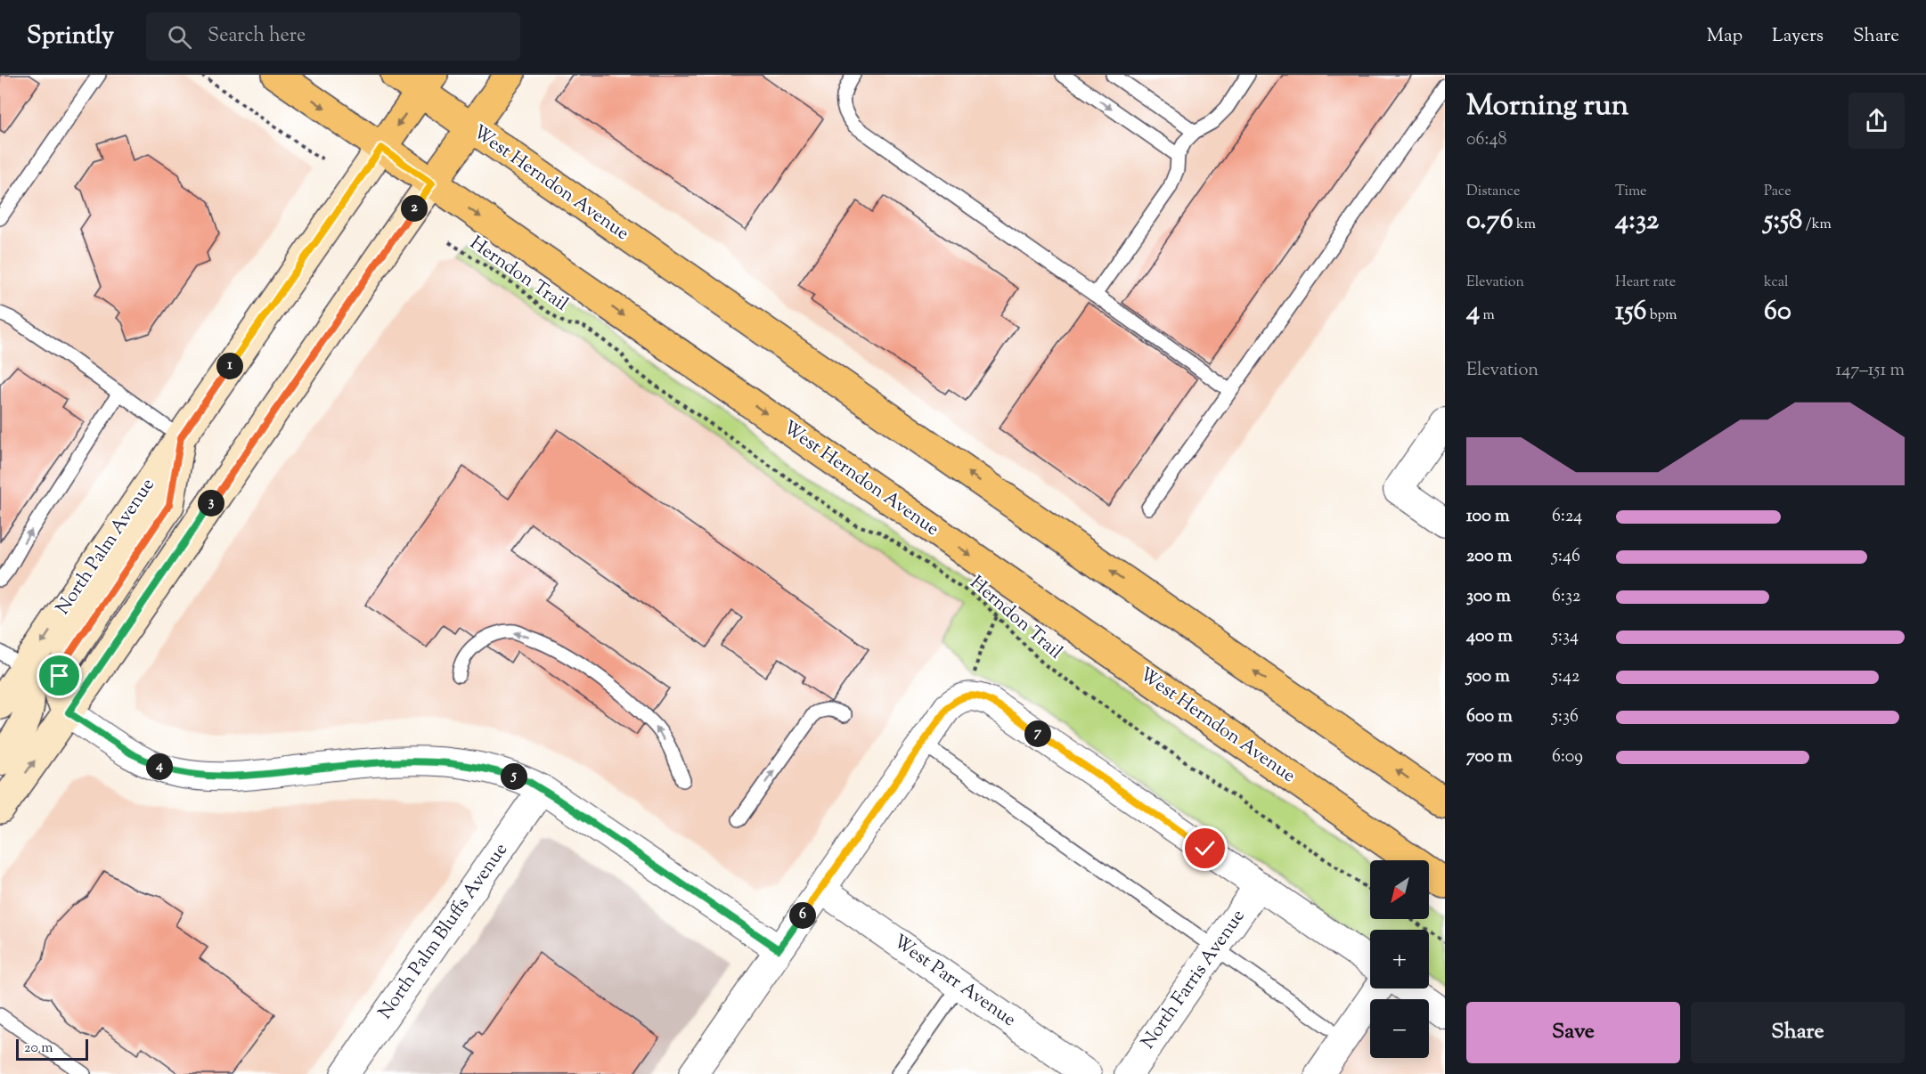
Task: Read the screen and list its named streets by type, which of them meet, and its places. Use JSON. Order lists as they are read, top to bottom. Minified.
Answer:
{"streets":{"main road":["West Herndon Avenue","North Palm Avenue"],"street":["North Palm Bluffs Avenue","North Farris Avenue","West Parr Avenue"],"path":["Herndon Trail"]},"crossings":[["West Herndon Avenue","North Palm Avenue"]],"scale_bar":"20 m","north":"bottom left","page":{"header":"Sprintly","search":"Search here","nav":["Map","Layers","Share"],"heading":["Morning run","06:48"],"stats":[["Distance","0.76 km"],["Time","4:32"],["Pace","5:58 /km"],["Elevation","4 m"],["Heart rate","156 bpm"],["kcal","60"]],"pins":["2","1","3","7","4","5","6"],"chart":["Elevation","147–151 m"],"list":[{"name":"100 m","note":"6:24"},{"name":"200 m","note":"5:46"},{"name":"300 m","note":"6:32"},{"name":"400 m","note":"5:34"},{"name":"500 m","note":"5:42"},{"name":"600 m","note":"5:36"},{"name":"700 m","note":"6:09"}],"map_buttons":["+","−"],"buttons":["Save","Share"],"scale":"20 m"}}
